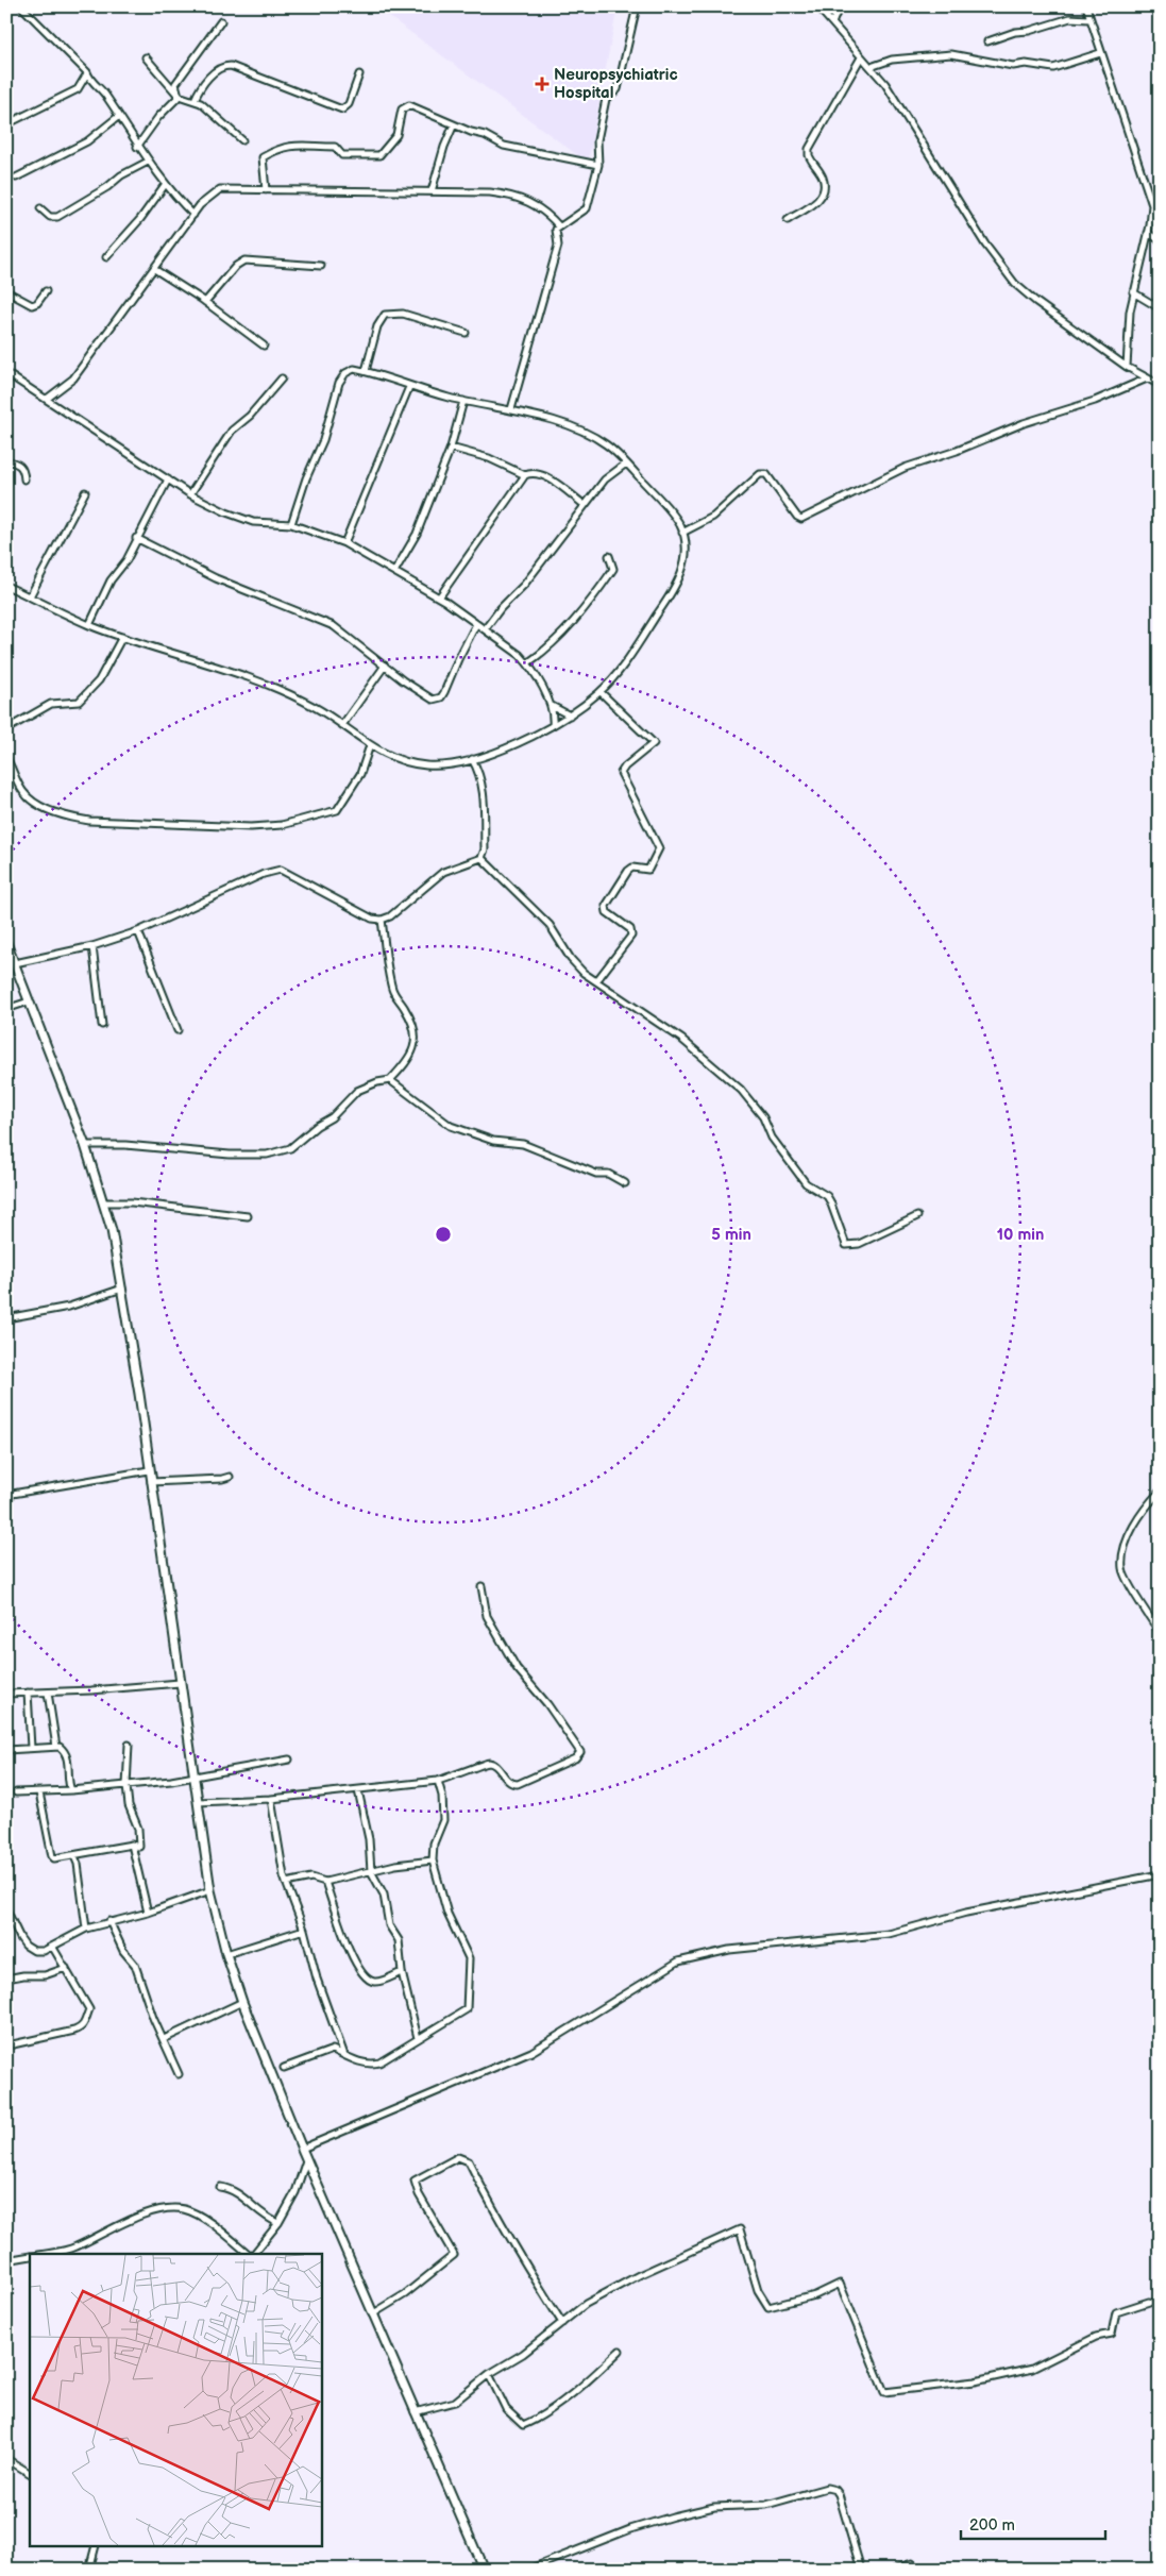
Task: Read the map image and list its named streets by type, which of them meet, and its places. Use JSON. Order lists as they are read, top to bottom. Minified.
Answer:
{"places":{"health":["Neuropsychiatric Hospital"]},"scale_bar":"200 m","rings":["5 min","10 min"]}
